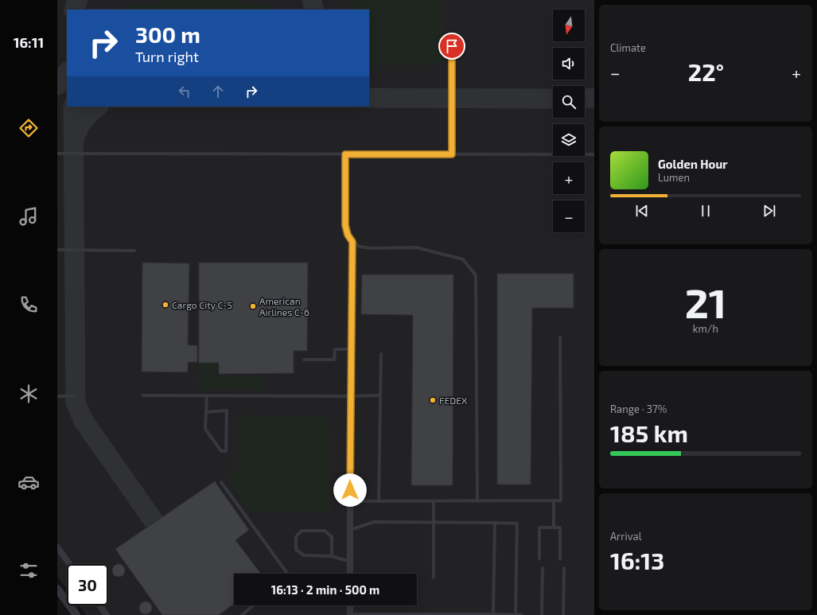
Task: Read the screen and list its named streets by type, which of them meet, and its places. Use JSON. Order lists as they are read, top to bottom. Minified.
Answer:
{"places":["Cargo City C-5","American Airlines C-6","FEDEX"],"north":"bottom","page":{"tabs":"16:11","tile":["Climate",["21","km/h"],["Range · 37%","185 km"],["Arrival","16:13"]],"map_buttons":["+","−"],"turn":["300 m","Turn right"],"heat":["−","22°","+"],"song":["Golden Hour","Lumen"],"limit":"30","trip":"16:13 · 2 min · 500 m"}}
